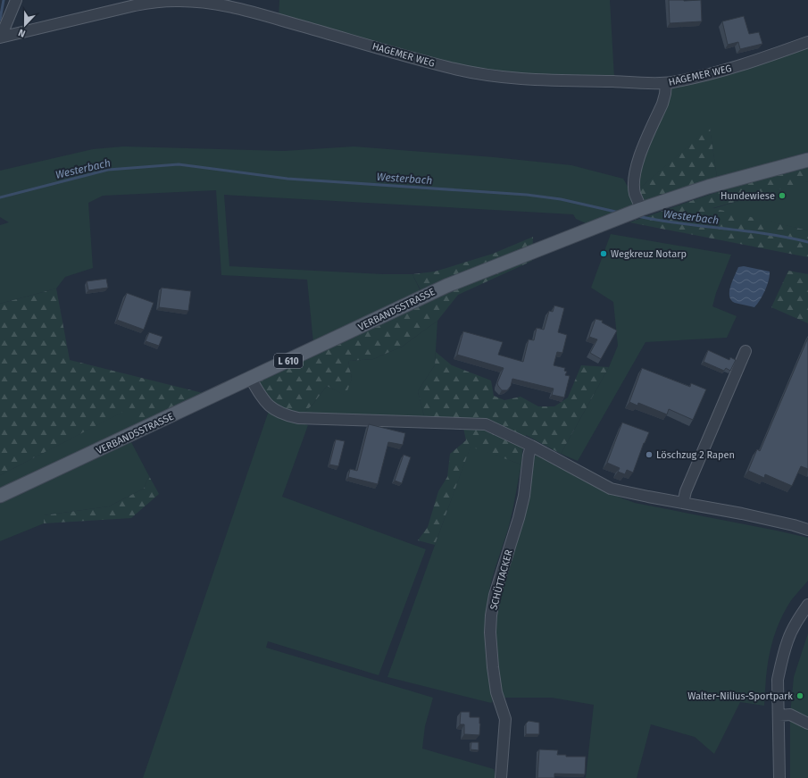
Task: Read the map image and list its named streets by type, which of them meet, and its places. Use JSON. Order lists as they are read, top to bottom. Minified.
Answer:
{"streets":{"main road":["VERBANDSSTRASSE","L 610"],"street":["HAGEMER WEG","SCHÜTTACKER"]},"water":["Westerbach"],"places":["Hundewiese","Wegkreuz Notarp","Löschzug 2 Rapen","Walter-Nilius-Sportpark"],"north":"bottom"}
